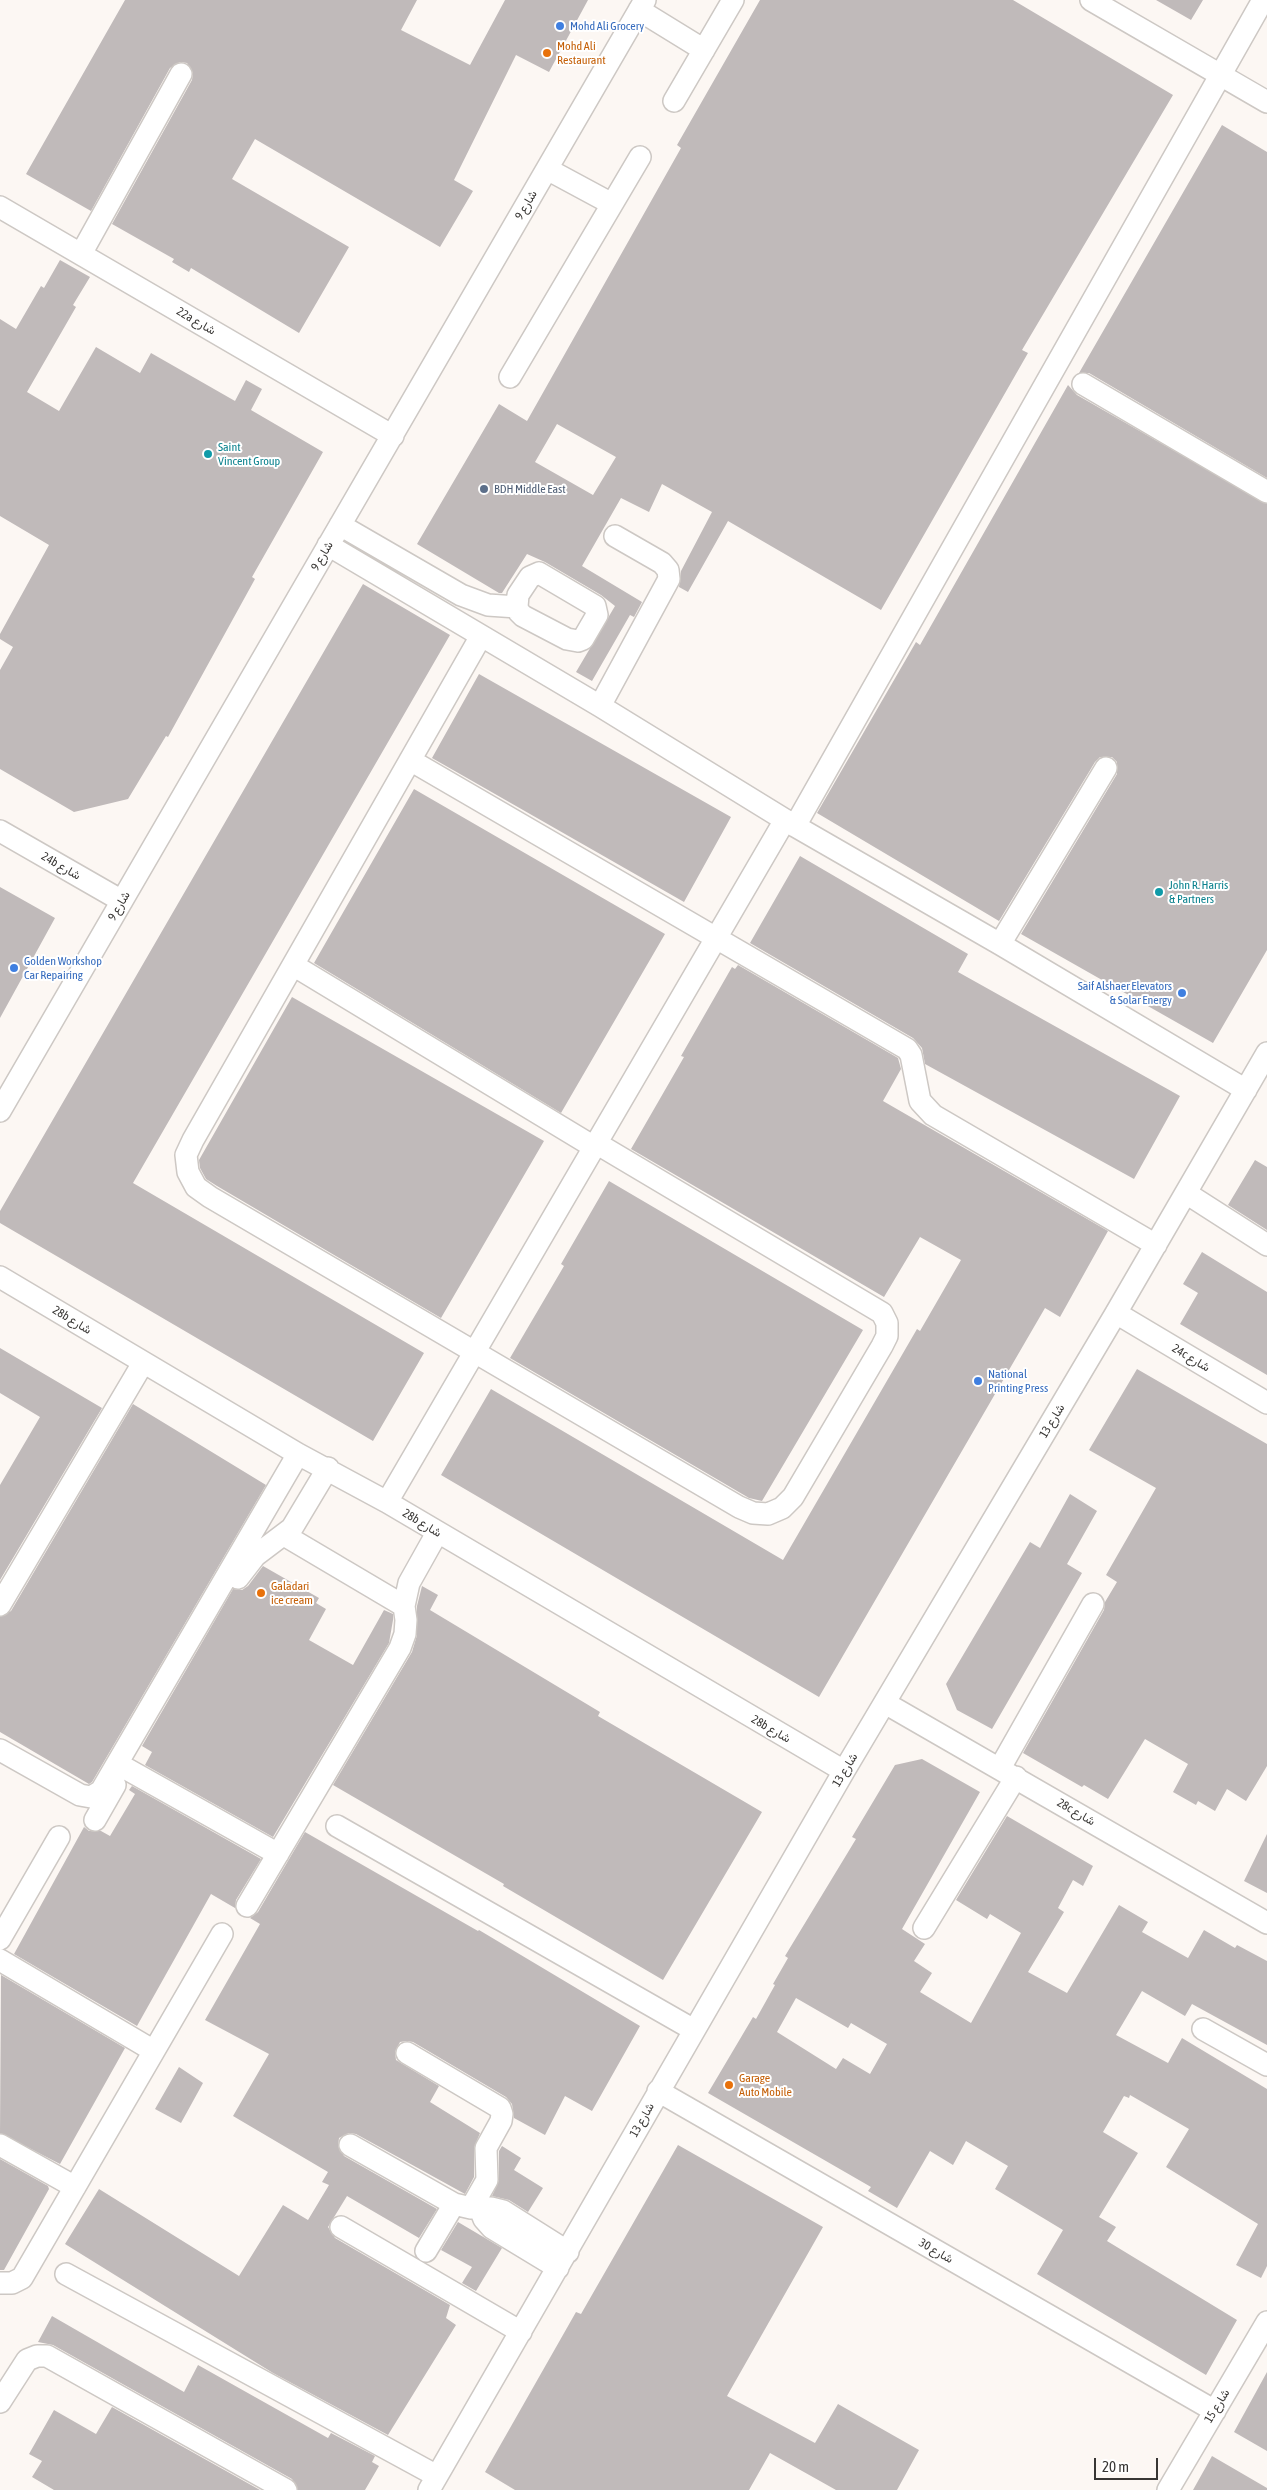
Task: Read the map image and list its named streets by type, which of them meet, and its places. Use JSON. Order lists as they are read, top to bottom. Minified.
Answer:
{"streets":{"street":["شارع 9","22a شارع","24b شارع","28b شارع","24c شارع","شارع 13","28c شارع","شارع 30","شارع 15"]},"crossings":[["شارع 9","22a شارع"],["شارع 9","24b شارع"],["28b شارع","شارع 13"],["24c شارع","شارع 13"],["شارع 13","28c شارع"],["شارع 13","شارع 30"],["شارع 30","شارع 15"]],"places":["Mohd Ali Grocery","Mohd Ali Restaurant","Saint Vincent Group","BDH Middle East","John R. Harris & Partners","Golden Workshop Car Repairing","Saif Alshaer Elevators & Solar Energy","National Printing Press","Galadari ice cream","Garage Auto Mobile"],"scale_bar":"20 m"}
